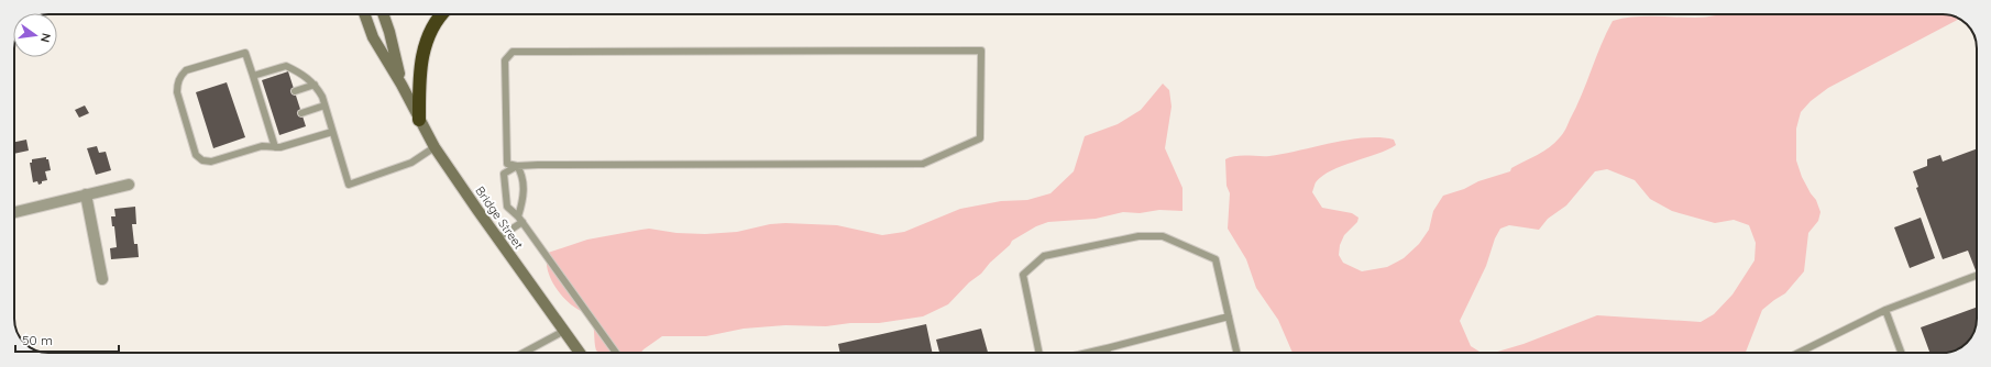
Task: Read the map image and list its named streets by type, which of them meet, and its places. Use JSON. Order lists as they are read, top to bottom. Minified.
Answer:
{"streets":{"street":["Bridge Street"]},"scale_bar":"50 m","north":"right"}
